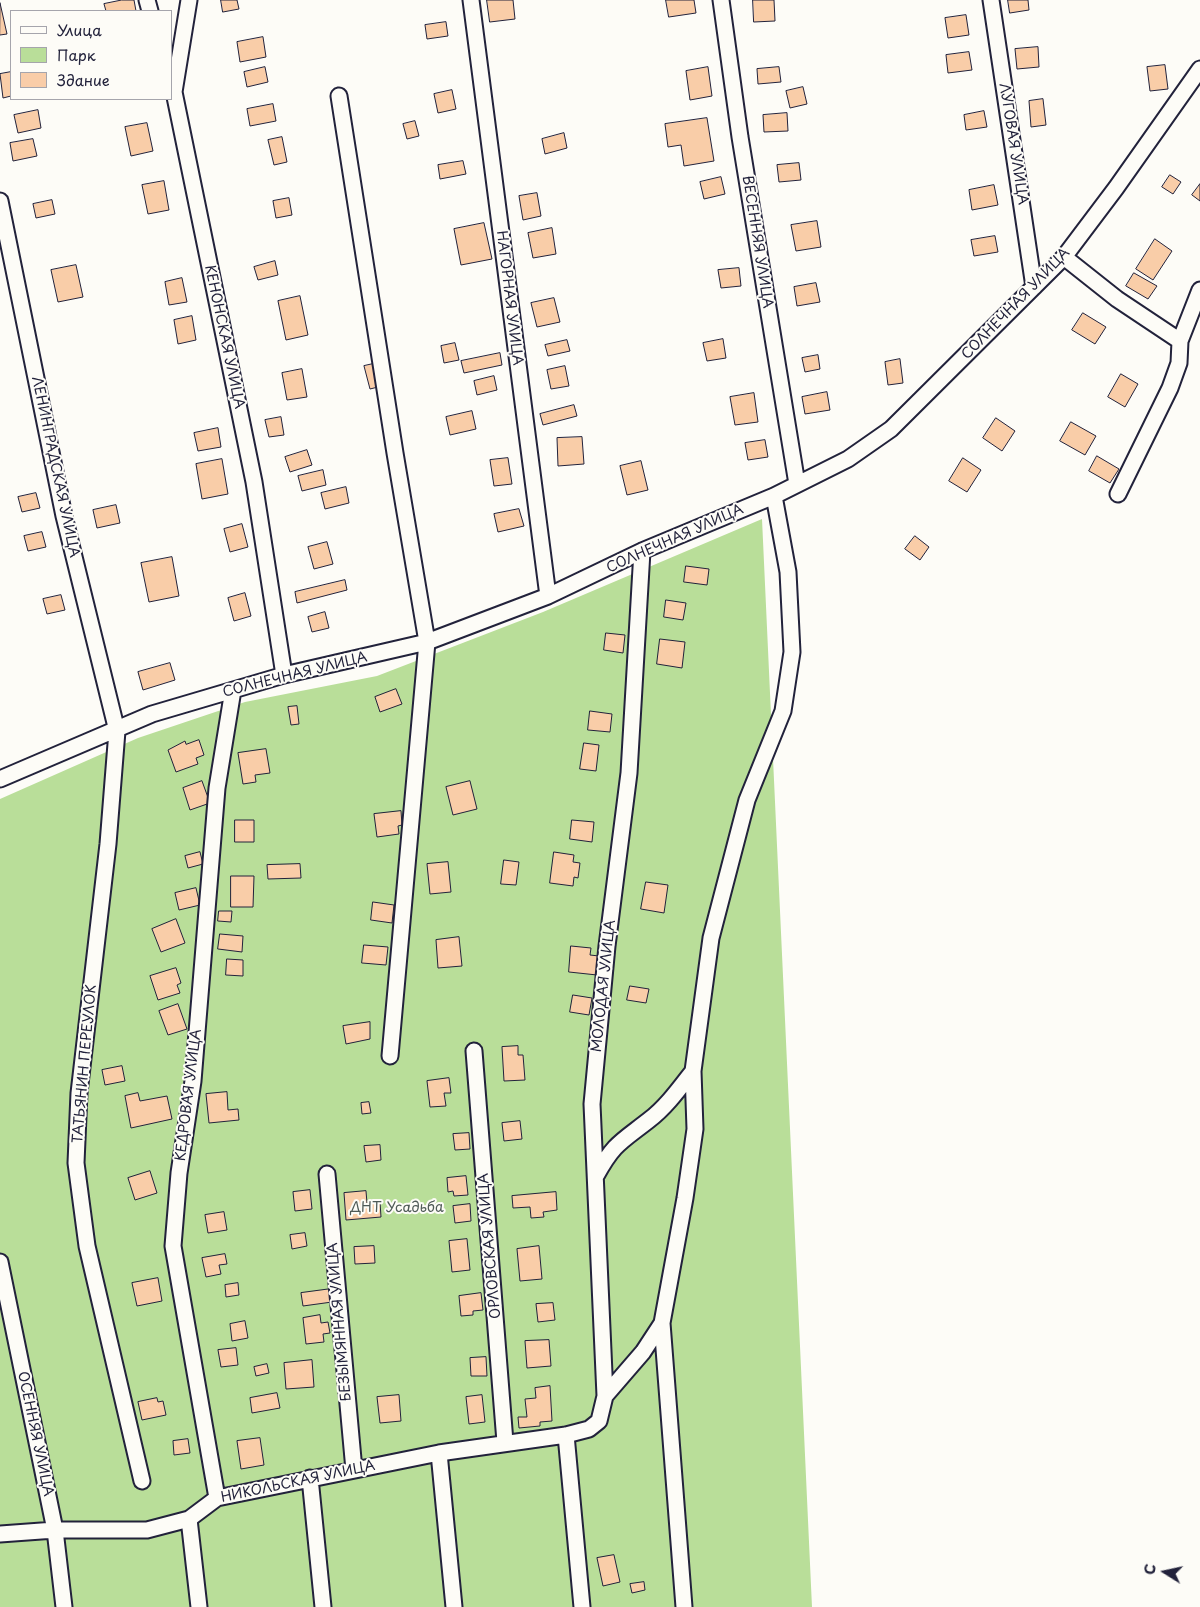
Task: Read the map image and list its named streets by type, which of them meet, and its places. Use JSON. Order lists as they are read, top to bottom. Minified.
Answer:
{"streets":{"street":["ЛУГОВАЯ УЛИЦА","ВЕСЕННЯЯ УЛИЦА","НАГОРНАЯ УЛИЦА","СОЛНЕЧНАЯ УЛИЦА","КЕНОНСКАЯ УЛИЦА","ЛЕНИНГРАДСКАЯ УЛИЦА","МОЛОДАЯ УЛИЦА","ТАТЬЯНИН ПЕРЕУЛОК","КЕДРОВАЯ УЛИЦА","ОРЛОВСКАЯ УЛИЦА","БЕЗЫМЯННАЯ УЛИЦА","ОСЕННЯЯ УЛИЦА","НИКОЛЬСКАЯ УЛИЦА"]},"crossings":[["ЛУГОВАЯ УЛИЦА","СОЛНЕЧНАЯ УЛИЦА"],["ВЕСЕННЯЯ УЛИЦА","СОЛНЕЧНАЯ УЛИЦА"],["НАГОРНАЯ УЛИЦА","СОЛНЕЧНАЯ УЛИЦА"],["СОЛНЕЧНАЯ УЛИЦА","КЕНОНСКАЯ УЛИЦА"],["СОЛНЕЧНАЯ УЛИЦА","ЛЕНИНГРАДСКАЯ УЛИЦА"],["СОЛНЕЧНАЯ УЛИЦА","МОЛОДАЯ УЛИЦА"],["СОЛНЕЧНАЯ УЛИЦА","ТАТЬЯНИН ПЕРЕУЛОК"],["СОЛНЕЧНАЯ УЛИЦА","КЕДРОВАЯ УЛИЦА"],["ЛЕНИНГРАДСКАЯ УЛИЦА","ТАТЬЯНИН ПЕРЕУЛОК"],["МОЛОДАЯ УЛИЦА","НИКОЛЬСКАЯ УЛИЦА"],["КЕДРОВАЯ УЛИЦА","НИКОЛЬСКАЯ УЛИЦА"],["ОРЛОВСКАЯ УЛИЦА","НИКОЛЬСКАЯ УЛИЦА"],["БЕЗЫМЯННАЯ УЛИЦА","НИКОЛЬСКАЯ УЛИЦА"],["ОСЕННЯЯ УЛИЦА","НИКОЛЬСКАЯ УЛИЦА"]],"parks":["ДНТ Усадьба"],"legend":["Улица","Парк","Здание"],"north":"left"}
